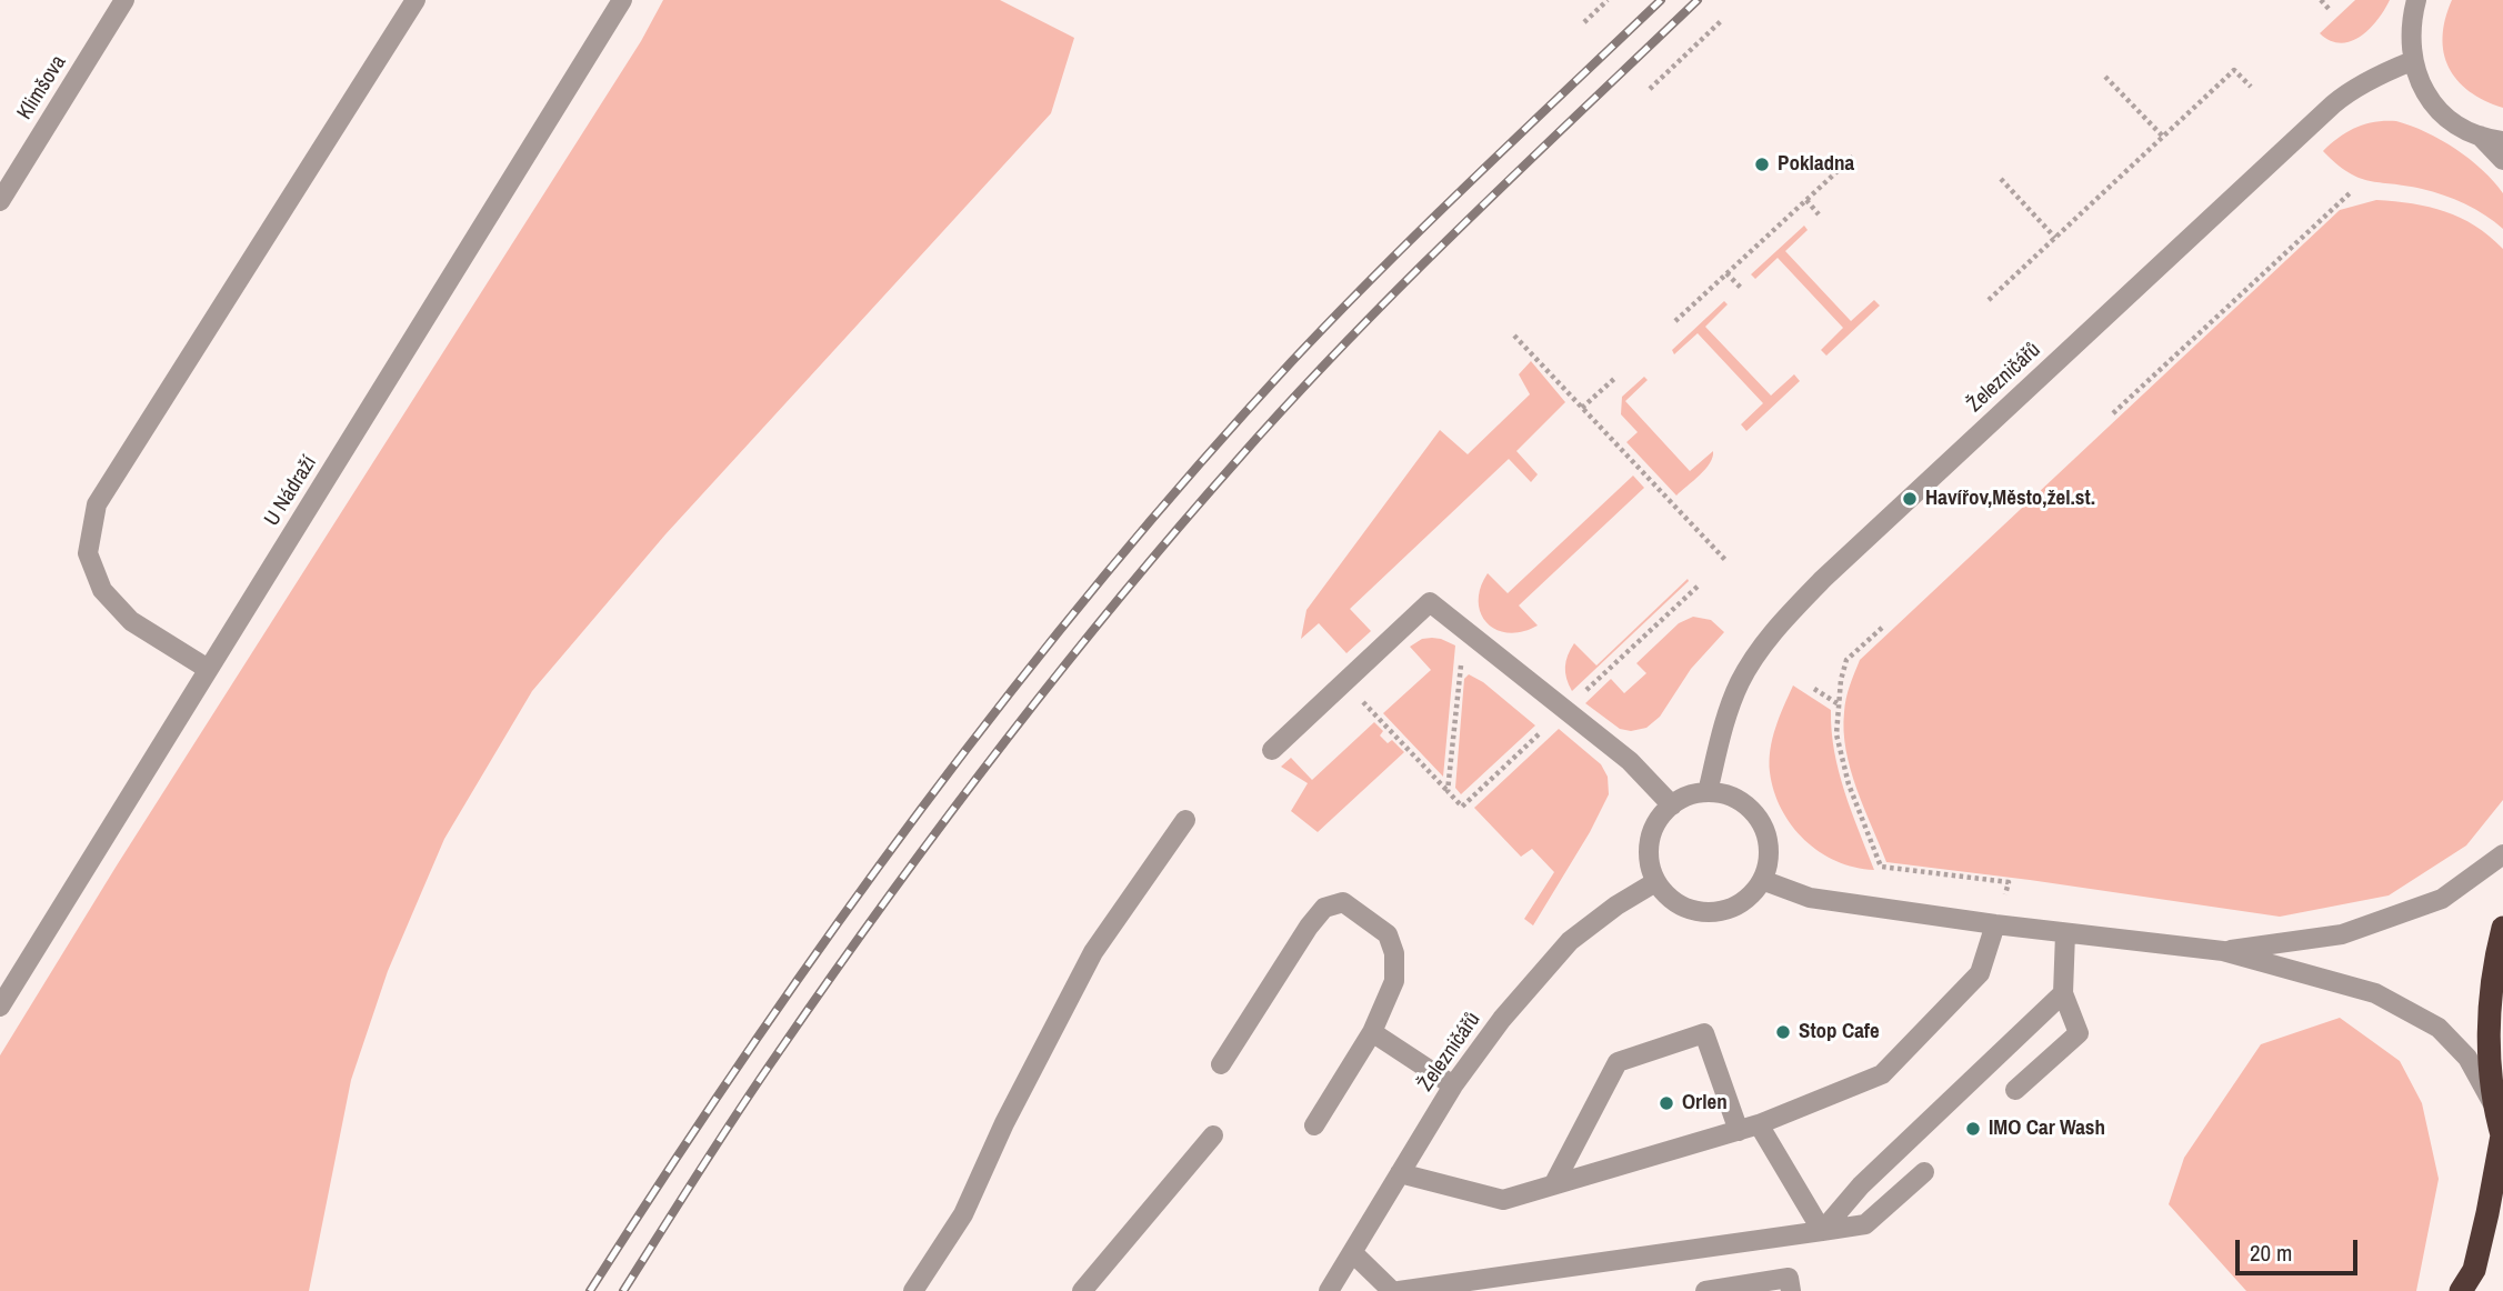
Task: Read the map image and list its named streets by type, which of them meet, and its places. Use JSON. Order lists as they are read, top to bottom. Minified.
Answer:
{"streets":{"street":["Klimšova","Železničářů","U Nádraží"]},"places":["Pokladna","Havířov,Město,žel.st.","Stop Cafe","Orlen","IMO Car Wash"],"scale_bar":"20 m"}
